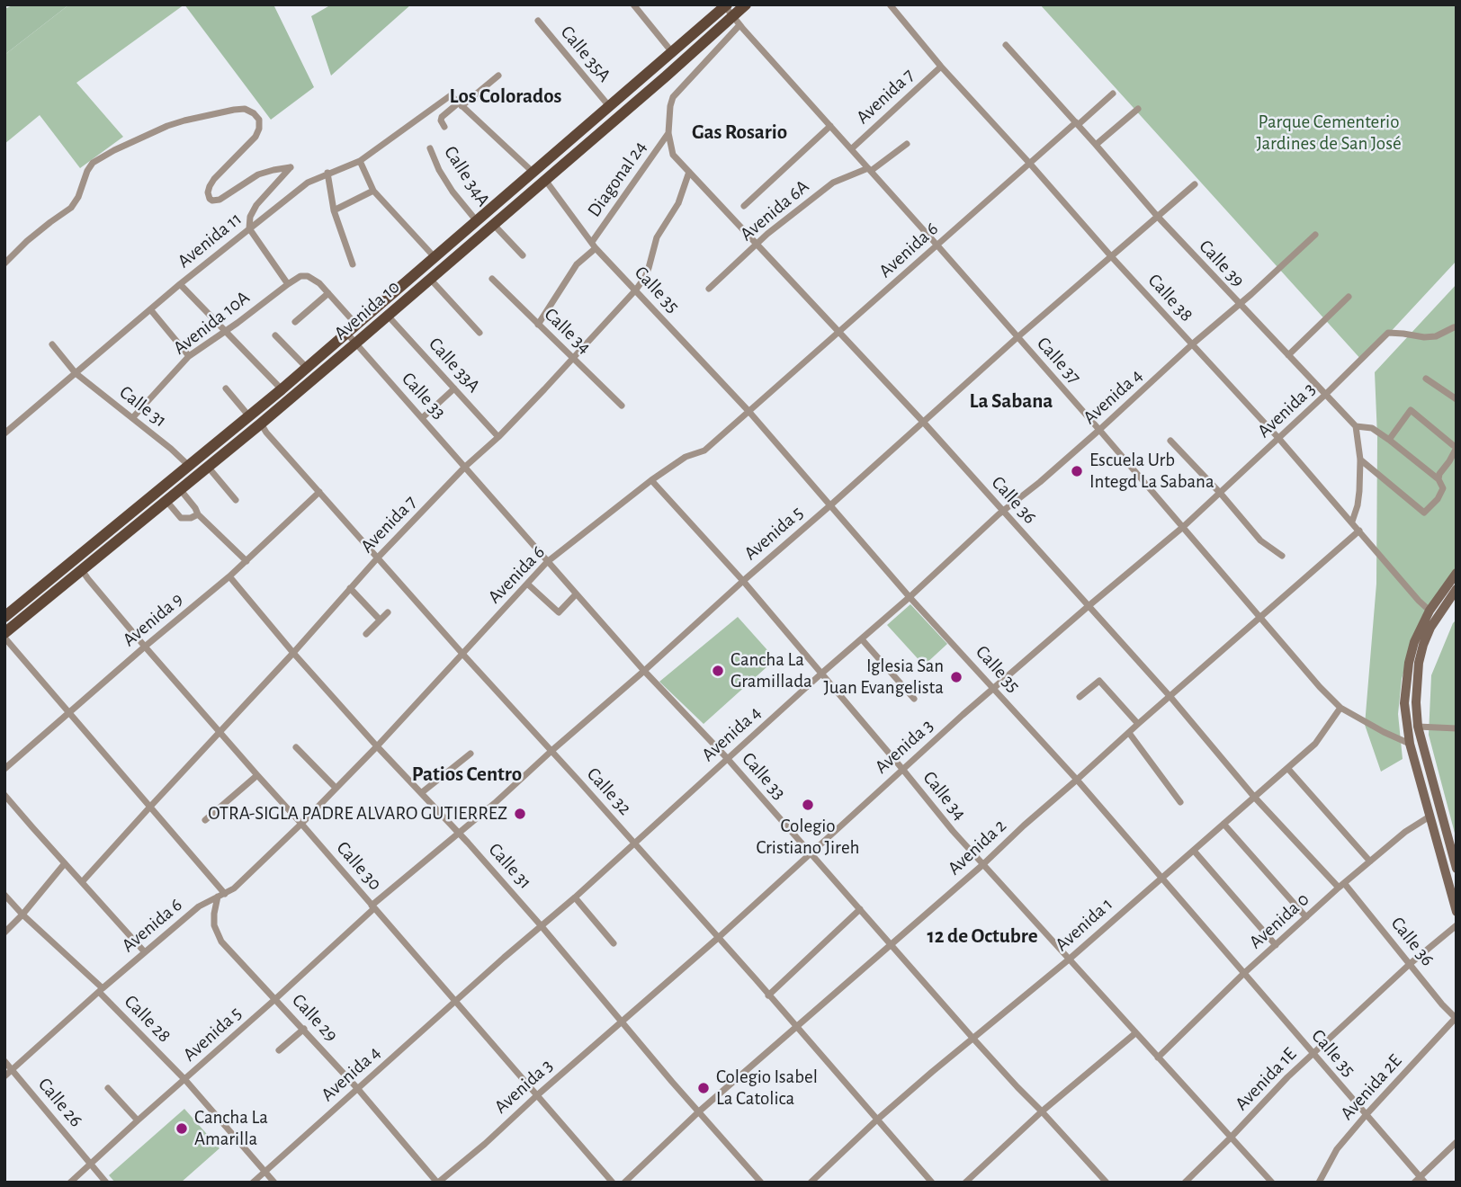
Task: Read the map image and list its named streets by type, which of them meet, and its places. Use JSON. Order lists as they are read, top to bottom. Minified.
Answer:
{"streets":{"main road":["Avenida 10"],"street":["Calle 35A","Avenida 7","Calle 34A","Diagonal 24","Avenida 6A","Avenida 11","Avenida 6","Calle 39","Calle 35","Calle 38","Avenida 10A","Calle 34","Calle 37","Calle 33A","Calle 33","Avenida 4","Calle 31","Avenida 3","Calle 36","Avenida 5","Avenida 9","Calle 32","Avenida 2","Calle 30","Avenida 0","Avenida 1","Calle 29","Calle 28","Avenida 1E","Avenida 2E","Calle 26"]},"crossings":[["Calle 35A","Avenida 10"],["Avenida 7","Calle 35"],["Avenida 7","Calle 38"],["Avenida 7","Calle 34"],["Avenida 7","Calle 37"],["Avenida 7","Calle 33A"],["Avenida 7","Calle 33"],["Avenida 7","Calle 31"],["Avenida 7","Calle 36"],["Avenida 7","Calle 32"],["Avenida 7","Calle 30"],["Calle 34A","Avenida 10"],["Diagonal 24","Calle 35"],["Diagonal 24","Calle 34"],["Diagonal 24","Calle 36"],["Avenida 6A","Calle 37"],["Avenida 6A","Calle 36"],["Avenida 11","Calle 31"],["Avenida 6","Calle 39"],["Avenida 6","Calle 35"],["Avenida 6","Calle 38"],["Avenida 6","Calle 34"],["Avenida 6","Calle 37"],["Avenida 6","Calle 33"],["Avenida 6","Calle 31"],["Avenida 6","Calle 36"],["Avenida 6","Calle 32"],["Avenida 6","Calle 30"],["Avenida 6","Calle 29"],["Avenida 6","Calle 28"],["Avenida 6","Calle 26"],["Calle 39","Avenida 4"],["Calle 39","Avenida 3"],["Calle 39","Avenida 5"],["Calle 35","Avenida 10"],["Calle 35","Avenida 4"],["Calle 35","Avenida 3"],["Calle 35","Avenida 5"],["Calle 35","Avenida 2"],["Calle 35","Avenida 0"],["Calle 35","Avenida 1"],["Calle 35","Avenida 1E"],["Calle 35","Avenida 2E"],["Calle 38","Avenida 4"],["Calle 38","Avenida 3"],["Calle 38","Avenida 5"],["Calle 38","Avenida 2"],["Avenida 10","Calle 37"],["Avenida 10","Calle 33A"],["Avenida 10","Calle 33"],["Avenida 10","Calle 31"],["Avenida 10","Calle 32"],["Avenida 10","Calle 30"],["Avenida 10A","Calle 31"],["Calle 34","Avenida 4"],["Calle 34","Avenida 3"],["Calle 34","Avenida 5"],["Calle 34","Avenida 2"],["Calle 34","Avenida 0"],["Calle 34","Avenida 1"],["Calle 34","Avenida 1E"],["Calle 37","Avenida 4"],["Calle 37","Avenida 3"],["Calle 37","Avenida 5"],["Calle 37","Avenida 2"],["Calle 37","Avenida 1"],["Calle 33","Avenida 4"],["Calle 33","Avenida 3"],["Calle 33","Avenida 5"],["Calle 33","Avenida 2"],["Calle 33","Avenida 1"],["Avenida 4","Calle 31"],["Avenida 4","Calle 36"],["Avenida 4","Calle 32"],["Avenida 4","Calle 30"],["Avenida 4","Calle 29"],["Avenida 4","Calle 28"],["Calle 31","Avenida 3"],["Calle 31","Avenida 5"],["Calle 31","Avenida 9"],["Calle 31","Avenida 2"],["Avenida 3","Calle 36"],["Avenida 3","Calle 32"],["Avenida 3","Calle 30"],["Avenida 3","Calle 29"],["Calle 36","Avenida 5"],["Calle 36","Avenida 2"],["Calle 36","Avenida 0"],["Calle 36","Avenida 1"],["Calle 36","Avenida 1E"],["Calle 36","Avenida 2E"],["Avenida 5","Calle 32"],["Avenida 5","Calle 30"],["Avenida 5","Calle 29"],["Avenida 5","Calle 28"],["Avenida 5","Calle 26"],["Avenida 9","Calle 32"],["Avenida 9","Calle 30"],["Calle 32","Avenida 2"],["Calle 32","Avenida 1"]],"districts":["Los Colorados","Gas Rosario","La Sabana","Patios Centro","12 de Octubre"],"parks":["Parque Cementerio Jardines de San José"],"places":["Escuela Urb Integd La Sabana","Cancha La Gramillada","Iglesia San Juan Evangelista","Colegio Cristiano Jireh","OTRA-SIGLA PADRE ALVARO GUTIERREZ","Colegio Isabel La Catolica","Cancha La Amarilla"]}
